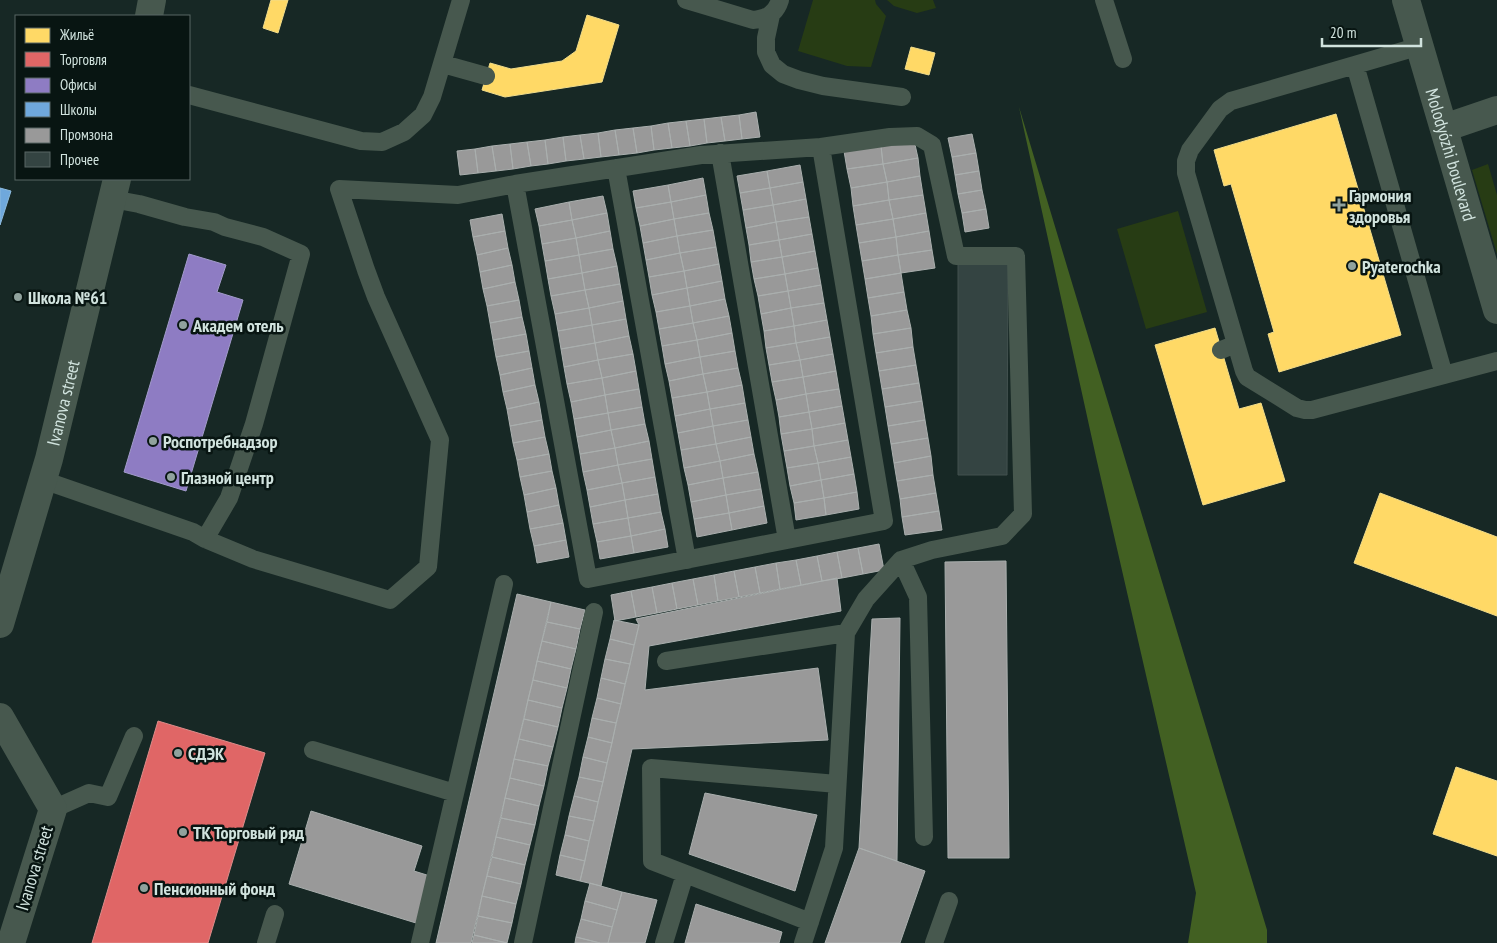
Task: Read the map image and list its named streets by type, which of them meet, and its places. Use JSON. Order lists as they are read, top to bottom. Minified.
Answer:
{"streets":{"street":["Molodyózhi boulevard","Ivanova street"]},"places":{"health":["Гармония здоровья"],"other":["Pyaterochka","Школа №61","Академ отель","Роспотребнадзор","Глазной центр","СДЭК","ТК Торговый ряд","Пенсионный фонд"]},"legend":["Жильё","Торговля","Офисы","Школы","Промзона","Прочее"],"scale_bar":"20 m"}
